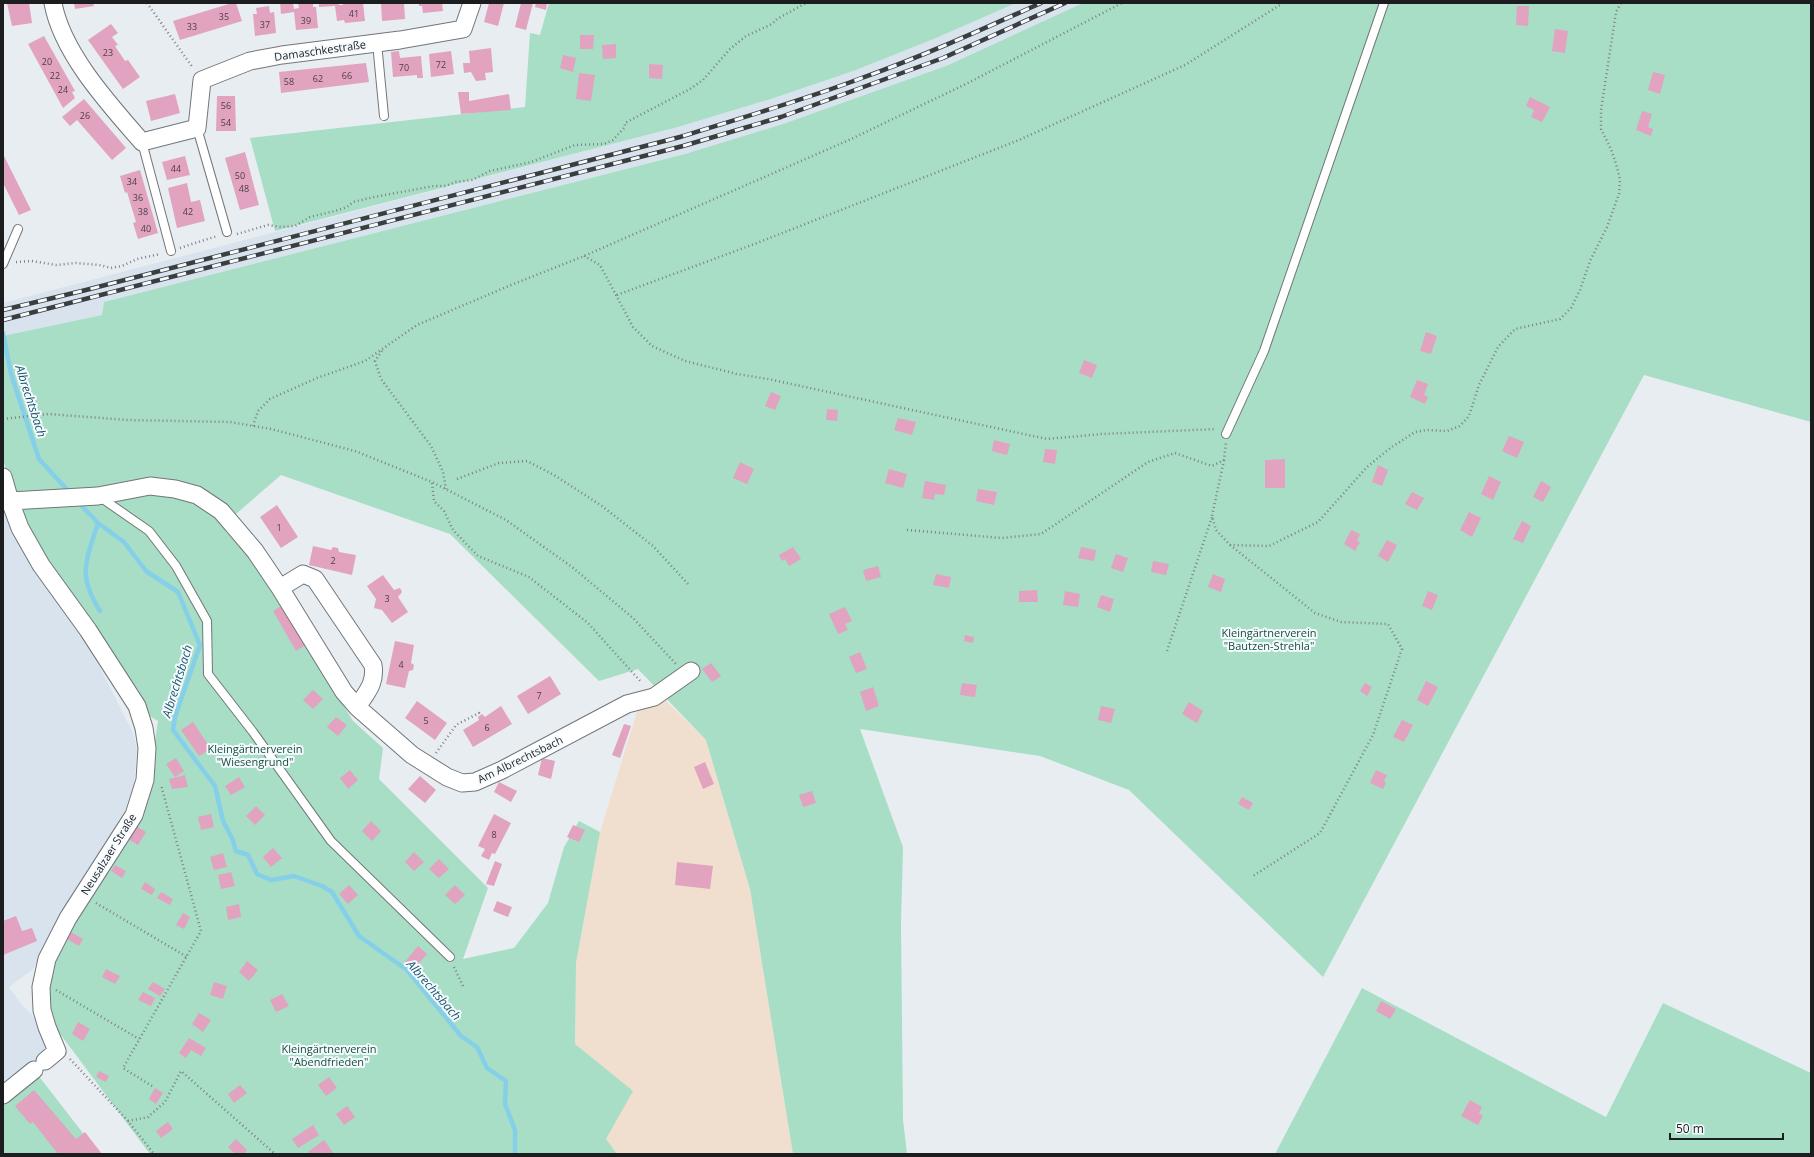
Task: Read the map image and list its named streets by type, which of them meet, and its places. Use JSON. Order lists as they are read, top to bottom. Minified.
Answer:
{"streets":{"street":["Damaschkestraße","Am Albrechtsbach","Neusalzaer Straße"]},"crossings":[["Am Albrechtsbach","Neusalzaer Straße"]],"water":["Albrechtsbach"],"parks":["Kleingärtnerverein \"Bautzen-Strehla\"","Kleingärtnerverein \"Wiesengrund\"","Kleingärtnerverein \"Abendfrieden\""],"house_numbers":["41","35","39","37","33","23","20","72","70","22","66","62","58","24","56","26","54","44","50","34","48","36","38","42","40","1","2","3","4","7","5","6","8"],"scale_bar":"50 m"}
